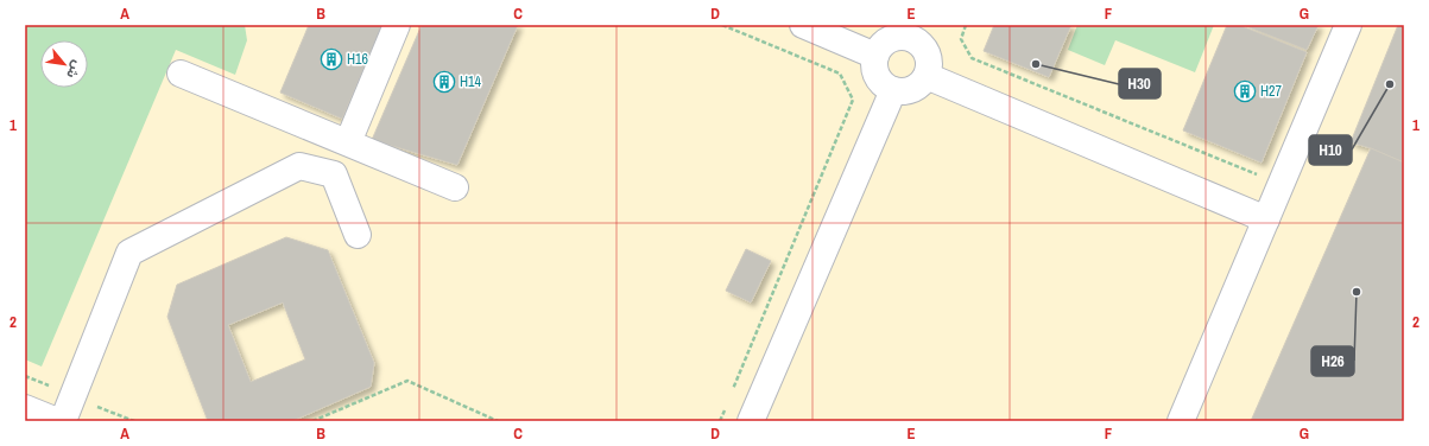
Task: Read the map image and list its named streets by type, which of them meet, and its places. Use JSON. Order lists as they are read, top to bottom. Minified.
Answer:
{"places":{"building":["H16","H14","H27"],"other":["H30","H10","H26"]},"north":"bottom right","grid":{"columns":["A","B","C","D","E","F","G"],"rows":["1","2"]}}
